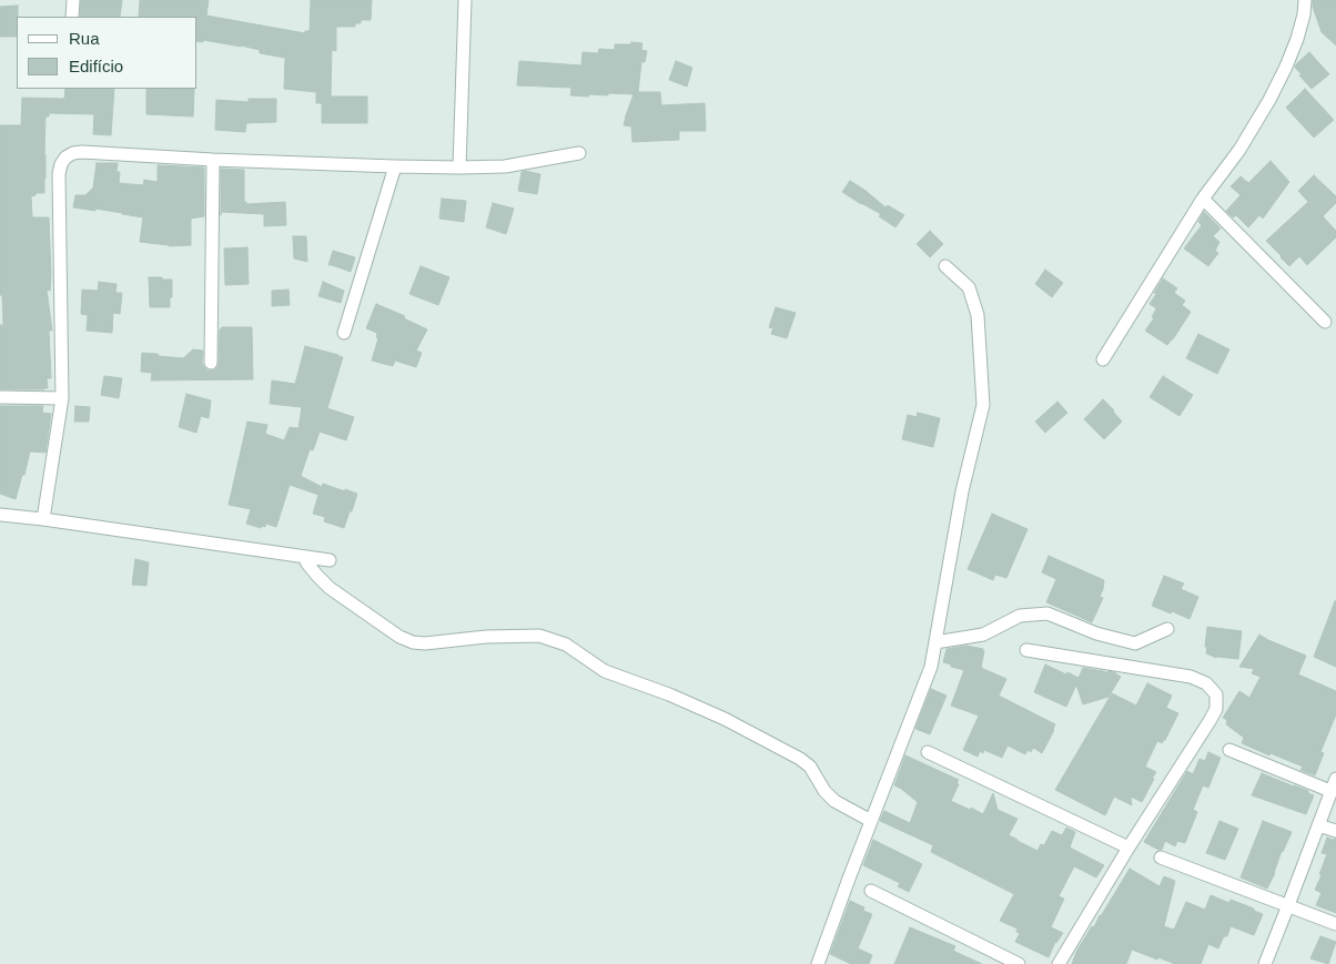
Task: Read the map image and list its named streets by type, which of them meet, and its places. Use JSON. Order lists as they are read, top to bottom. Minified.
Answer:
{"legend":["Rua","Edifício"]}
